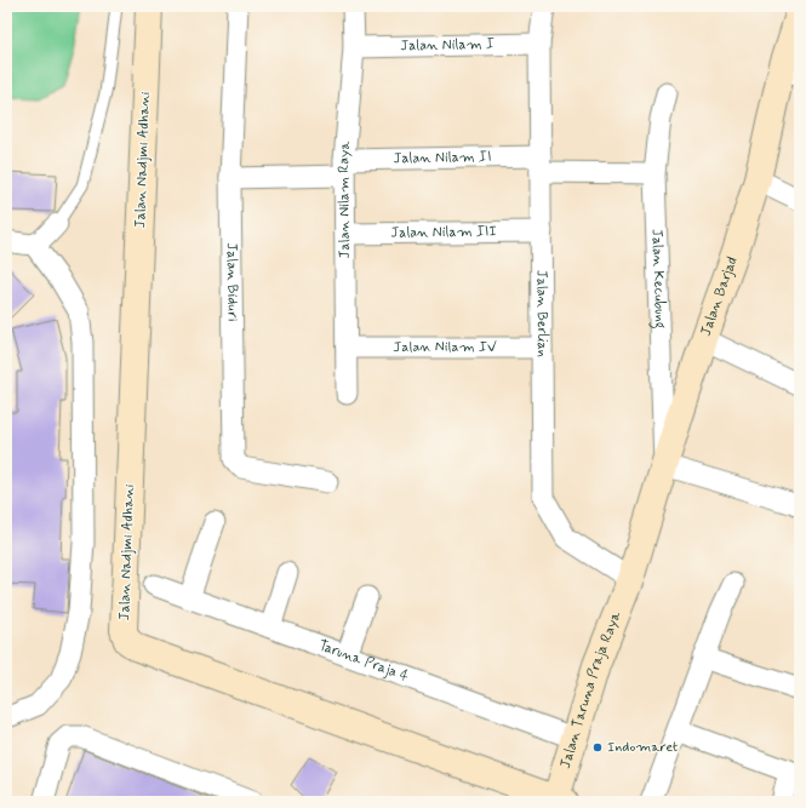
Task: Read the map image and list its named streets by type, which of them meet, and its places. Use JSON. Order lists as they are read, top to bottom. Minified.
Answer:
{"streets":{"main road":["Jalan Nadjmi Adhani","Jalan Barjad","Jalan Taruna Praja Raya"],"street":["Jalan Nilam I","Jalan Nilam II","Jalan Nilam Raya","Jalan Nilam III","Jalan Kecubung","Jalan Biduri","Jalan Berlian","Jalan Nilam IV","Taruna Praja 4"]},"crossings":[["Jalan Nilam I","Jalan Nilam Raya"],["Jalan Nilam I","Jalan Berlian"],["Jalan Nilam II","Jalan Nilam Raya"],["Jalan Nilam II","Jalan Kecubung"],["Jalan Nilam II","Jalan Biduri"],["Jalan Nilam II","Jalan Berlian"],["Jalan Nadjmi Adhani","Jalan Taruna Praja Raya"],["Jalan Nilam Raya","Jalan Nilam III"],["Jalan Nilam Raya","Jalan Nilam IV"],["Jalan Nilam III","Jalan Berlian"],["Jalan Kecubung","Jalan Barjad"],["Jalan Barjad","Jalan Berlian"],["Jalan Barjad","Jalan Taruna Praja Raya"],["Jalan Berlian","Jalan Nilam IV"],["Jalan Berlian","Jalan Taruna Praja Raya"],["Taruna Praja 4","Jalan Taruna Praja Raya"]],"places":["Indomaret"]}
